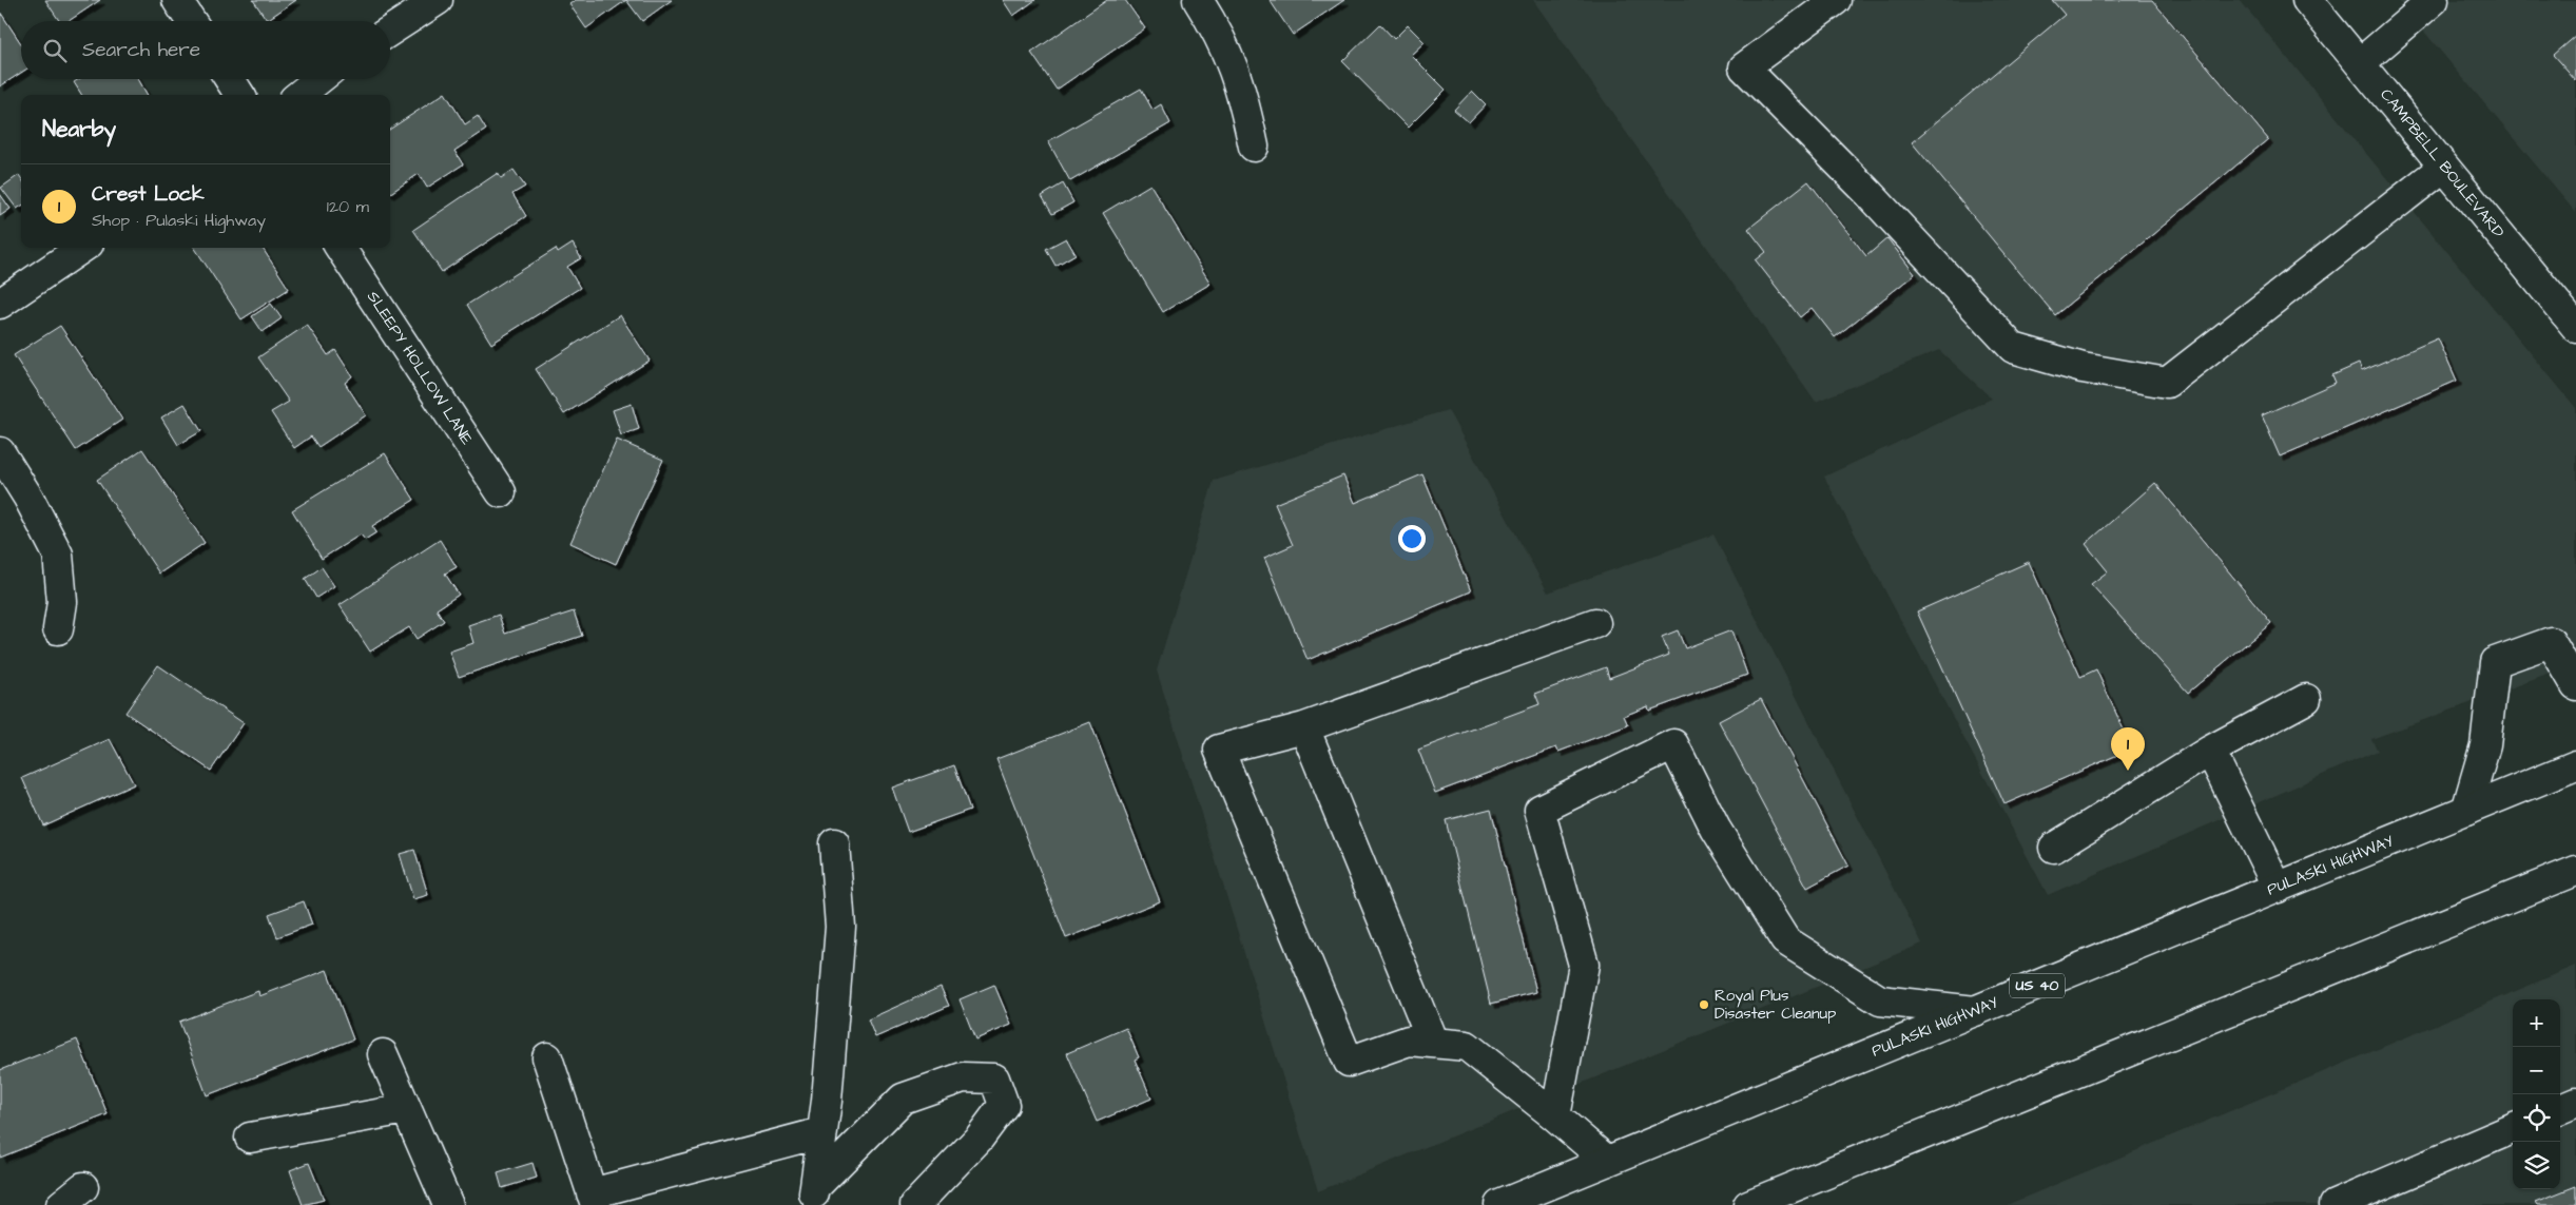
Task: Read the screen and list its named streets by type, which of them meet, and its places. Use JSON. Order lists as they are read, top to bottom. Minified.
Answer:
{"streets":{"main road":["CAMPBELL BOULEVARD","SLEEPY HOLLOW LANE","PULASKI HIGHWAY","US 40"]},"places":["Royal Plus Disaster Cleanup"],"page":{"search":"Search here","heading":"Nearby","list":[{"mark":"1","name":"Crest Lock","note":"Shop · Pulaski Highway","value":"120 m"}],"pins":"1","map_buttons":["+","−"]}}
